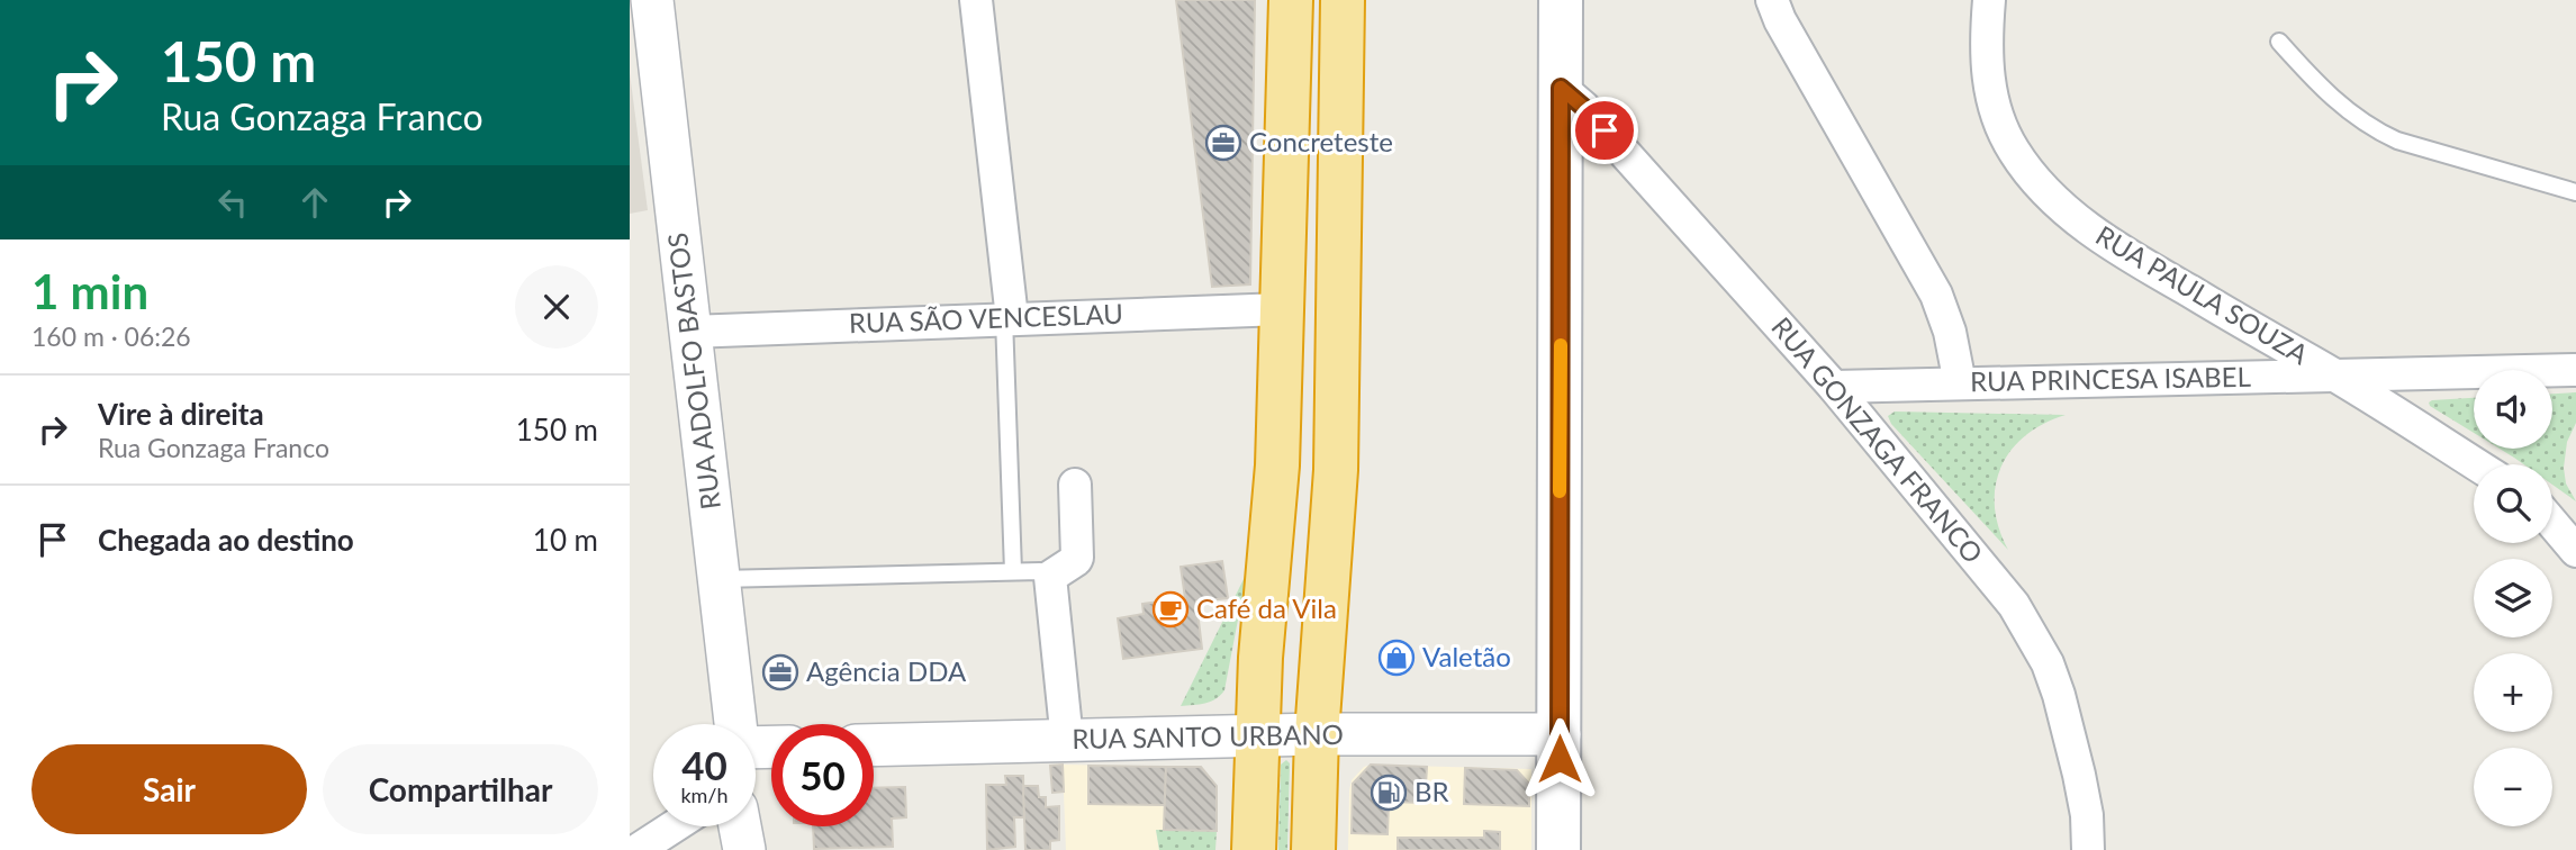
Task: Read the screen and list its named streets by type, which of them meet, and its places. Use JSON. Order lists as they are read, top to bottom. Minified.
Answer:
{"streets":{"street":["RUA PAULA SOUZA","RUA SÃO VENCESLAU","RUA ADOLFO BASTOS","RUA PRINCESA ISABEL","RUA GONZAGA FRANCO","RUA SANTO URBANO"]},"crossings":[["RUA PAULA SOUZA","RUA PRINCESA ISABEL"],["RUA SÃO VENCESLAU","RUA ADOLFO BASTOS"],["RUA PRINCESA ISABEL","RUA GONZAGA FRANCO"]],"places":{"office":["Concreteste","Agência DDA"],"cafe":["Café da Vila"],"shop":["Valetão"],"fuel station":["BR"]},"page":{"turn":["150 m","Rua Gonzaga Franco"],"heading":["1 min","160 m · 06:26"],"map_buttons":["+","−"],"list":[{"name":"Vire à direita","note":"Rua Gonzaga Franco","value":"150 m"},{"name":"Chegada ao destino","value":"10 m"}],"speed":"40 km/h","limit":"50","buttons":["Sair","Compartilhar"]}}
